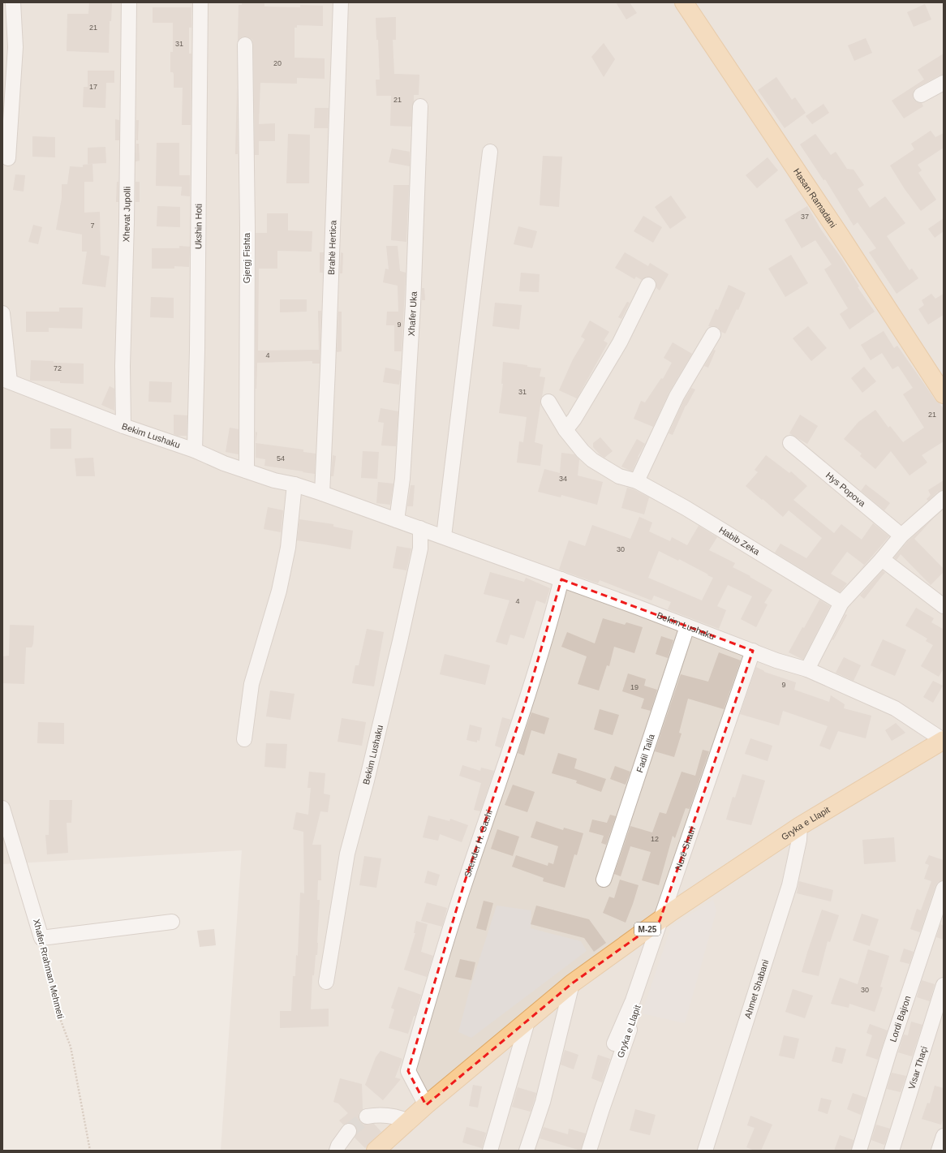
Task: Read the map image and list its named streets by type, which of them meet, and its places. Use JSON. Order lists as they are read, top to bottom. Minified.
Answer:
{"streets":{"main road":["Hasan Ramadani","Gryka e Llapit","M-25"],"street":["Xhevat Jupolli","Ukshin Hoti","Brahë Hertica","Gjergj Fishta","Xhafer Uka","Bekim Lushaku","Hys Popova","Habib Zeka","Fadil Talla","Skender H. Gashi","Nurë Shatri","Xhafer Rrahman Mehmeti","Ahmet Shabani","Lordi Bajron","Visar Thaçi"]},"crossings":[["Xhevat Jupolli","Bekim Lushaku"],["Ukshin Hoti","Bekim Lushaku"],["Brahë Hertica","Bekim Lushaku"],["Gjergj Fishta","Bekim Lushaku"],["Xhafer Uka","Bekim Lushaku"],["Bekim Lushaku","Fadil Talla"],["Bekim Lushaku","Gryka e Llapit"],["Bekim Lushaku","Skender H. Gashi"],["Bekim Lushaku","Nurë Shatri"],["Gryka e Llapit","Skender H. Gashi"],["Gryka e Llapit","Nurë Shatri"],["Gryka e Llapit","Ahmet Shabani"]],"house_numbers":["21","31","20","17","21","37","7","9","4","72","31","21","54","34","30","4","9","19","12","30"]}
